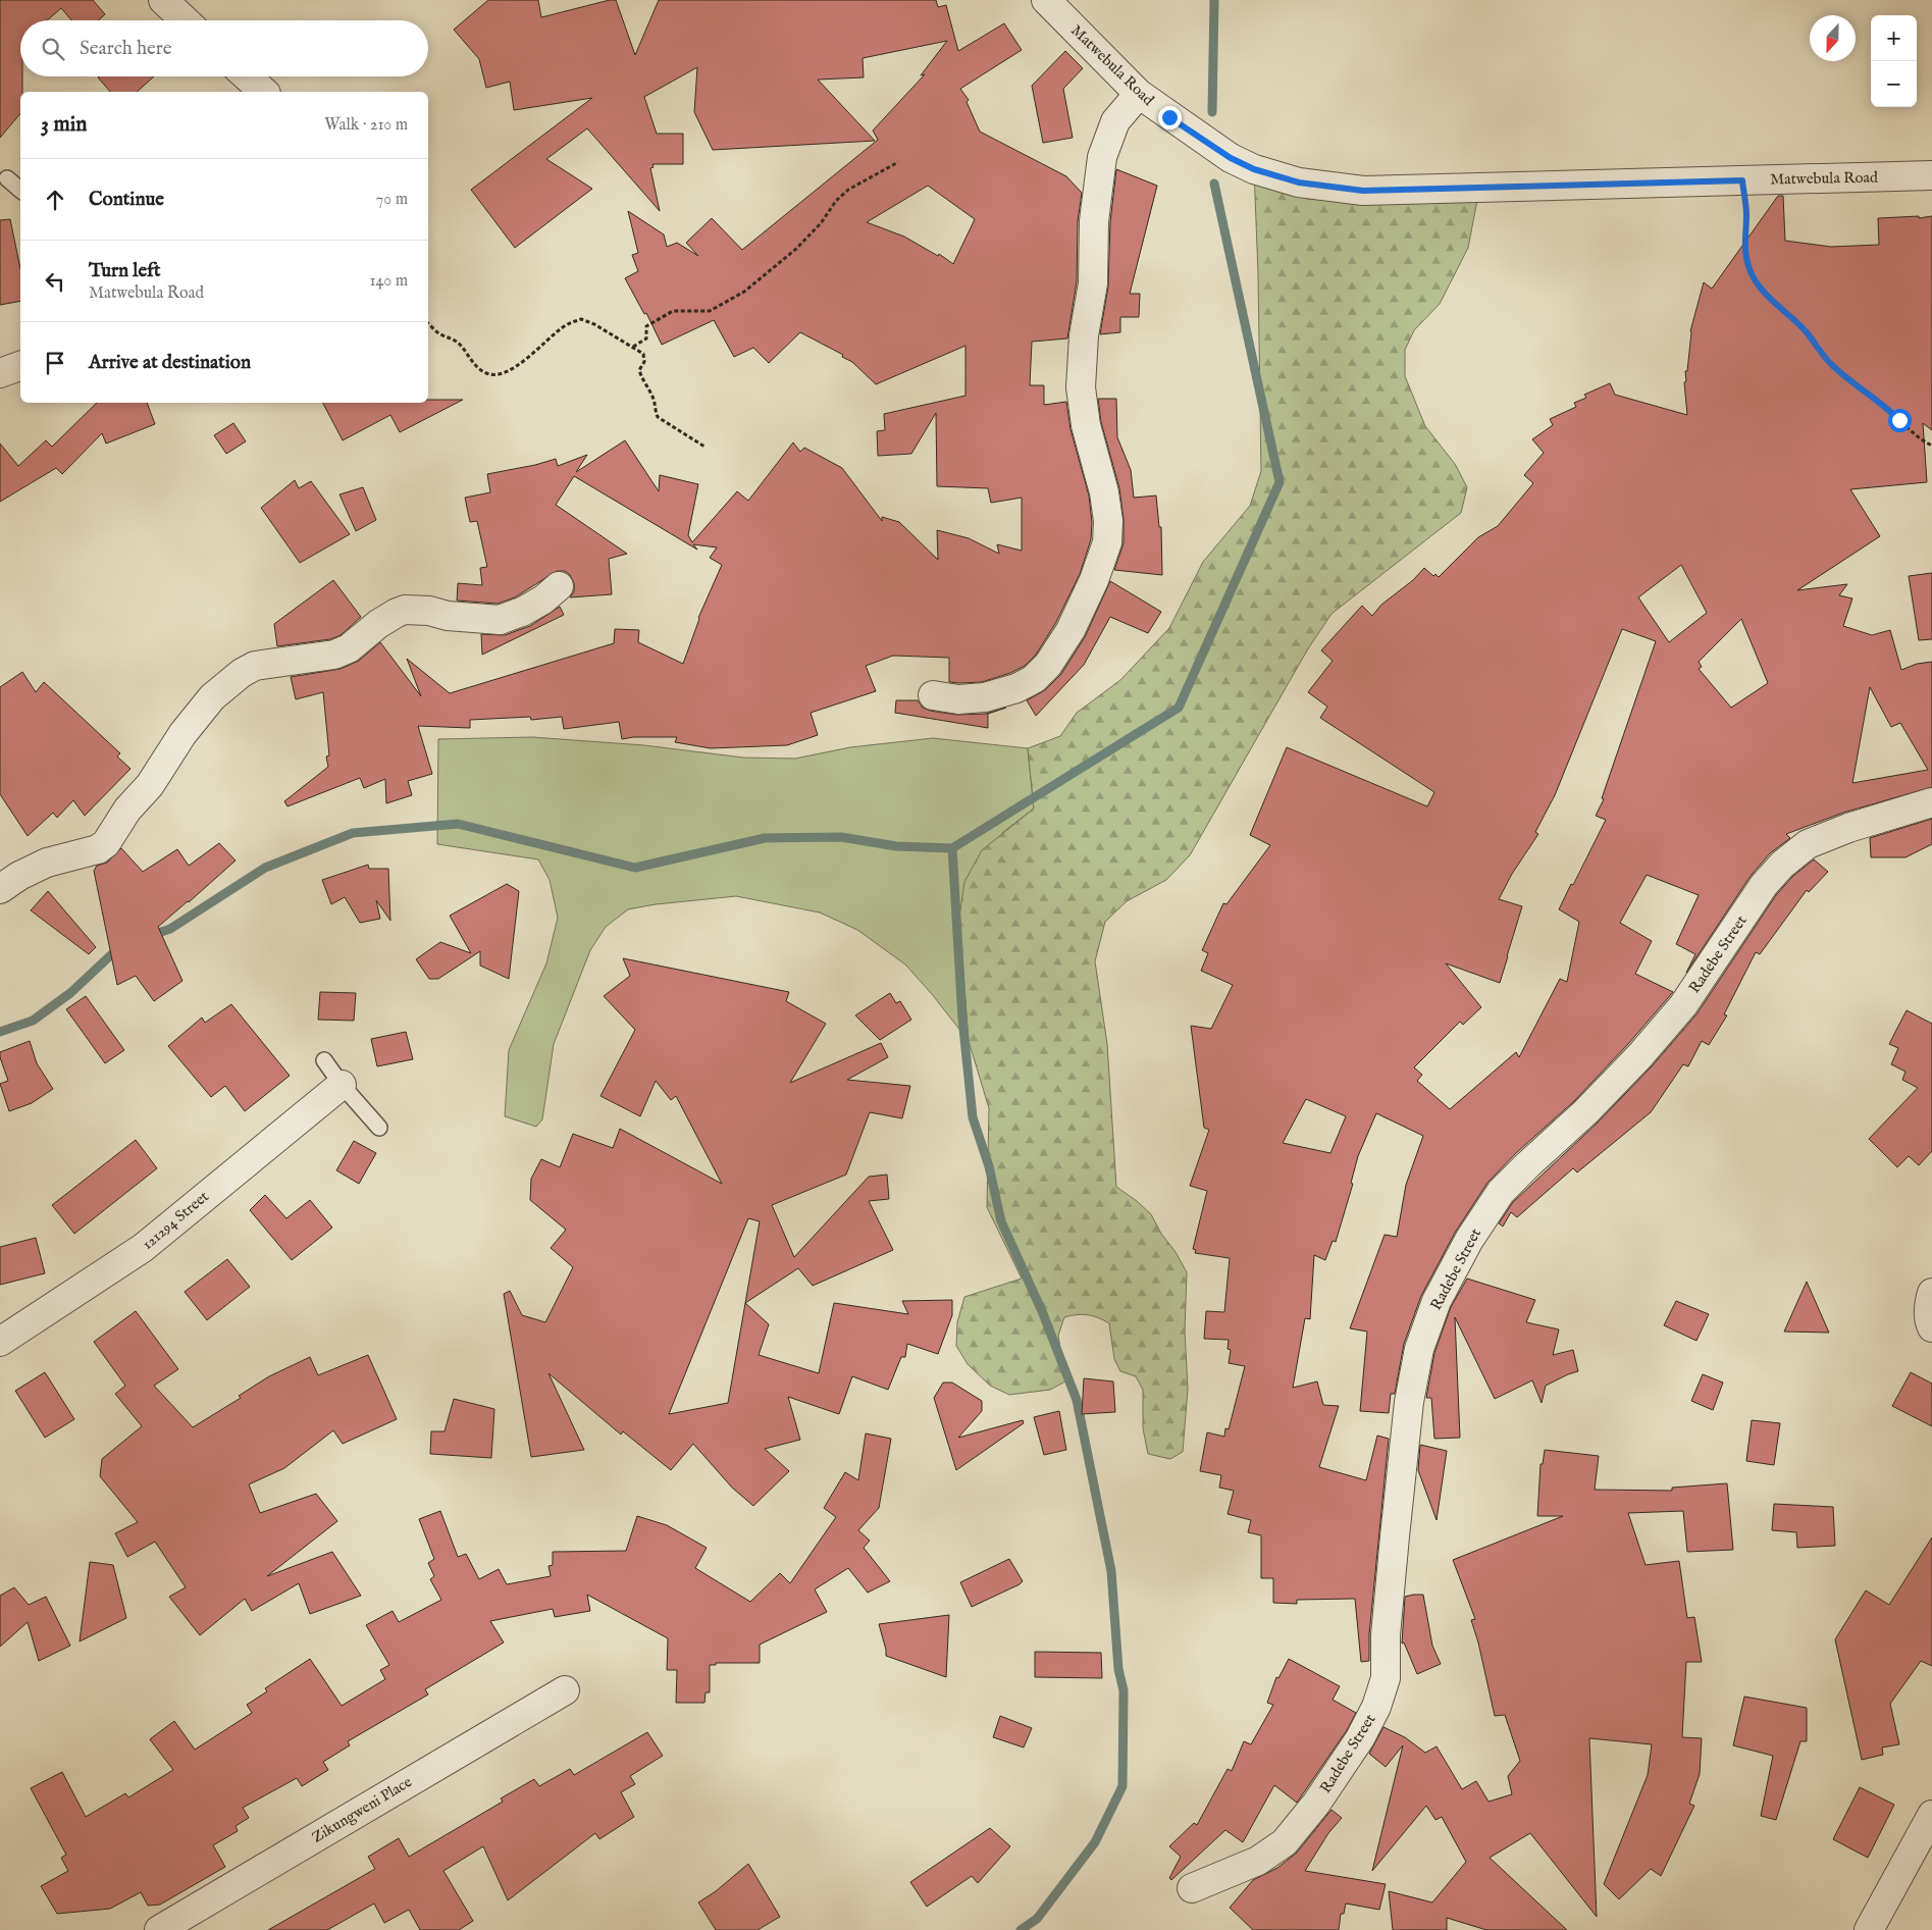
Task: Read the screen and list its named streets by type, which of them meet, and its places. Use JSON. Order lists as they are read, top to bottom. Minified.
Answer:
{"streets":{"street":["Matwebula Road","Radebe Street","121294 Street","Zikungweni Place"]},"north":"bottom","page":{"map_buttons":["+","−"],"search":"Search here","heading":["3 min","Walk · 210 m"],"list":[["Continue","70 m"],["Turn left","Matwebula Road","140 m"],"Arrive at destination"]}}
